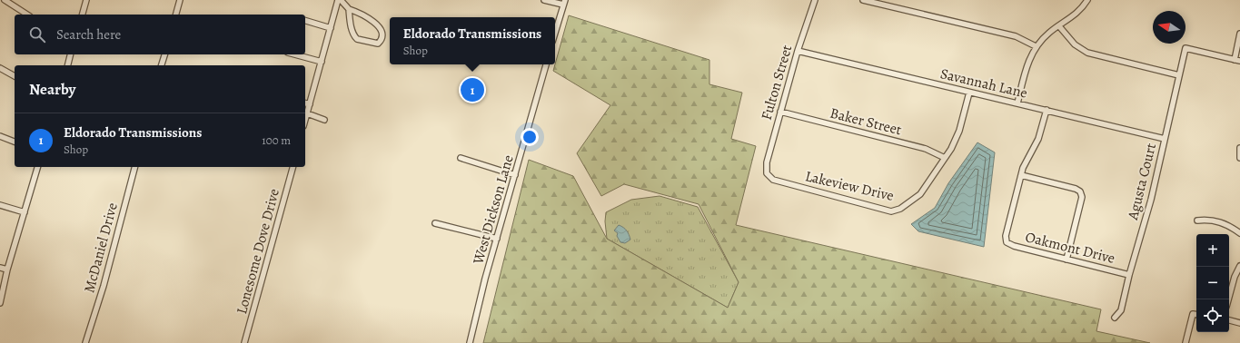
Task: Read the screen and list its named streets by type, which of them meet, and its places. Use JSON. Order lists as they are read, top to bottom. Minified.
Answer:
{"streets":{"street":["Fulton Street","Savannah Lane","Baker Street","Agusta Court","Lakeview Drive","West Dickson Lane","McDaniel Drive","Oakmont Drive","Lonesome Dove Drive"]},"crossings":[["Fulton Street","Savannah Lane"],["Fulton Street","Baker Street"],["Fulton Street","Lakeview Drive"],["Savannah Lane","Agusta Court"],["Savannah Lane","Lakeview Drive"],["Baker Street","Lakeview Drive"],["Agusta Court","Oakmont Drive"]],"north":"left","page":{"search":"Search here","popup":["Eldorado Transmissions","Shop"],"heading":"Nearby","pins":"1","list":[{"mark":"1","name":"Eldorado Transmissions","note":"Shop","value":"100 m"}],"map_buttons":["+","−"]}}
